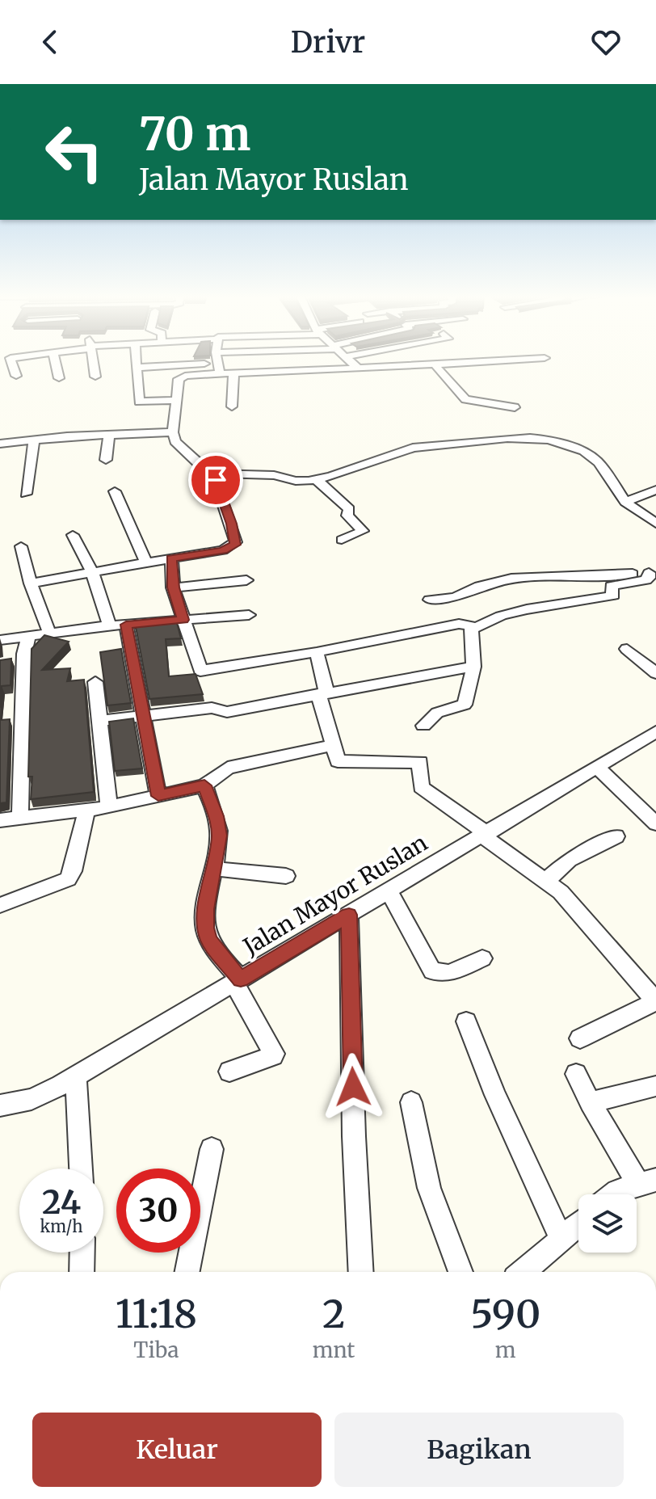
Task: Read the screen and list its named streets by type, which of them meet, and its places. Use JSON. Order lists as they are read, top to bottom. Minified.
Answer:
{"streets":{"street":["Jalan Mayor Ruslan"]},"page":{"header":"Drivr","turn":["70 m","Jalan Mayor Ruslan"],"speed":"24 km/h","limit":"30","eta":["11:18","Tiba","2","mnt","590","m"],"buttons":["Keluar","Bagikan"]}}
